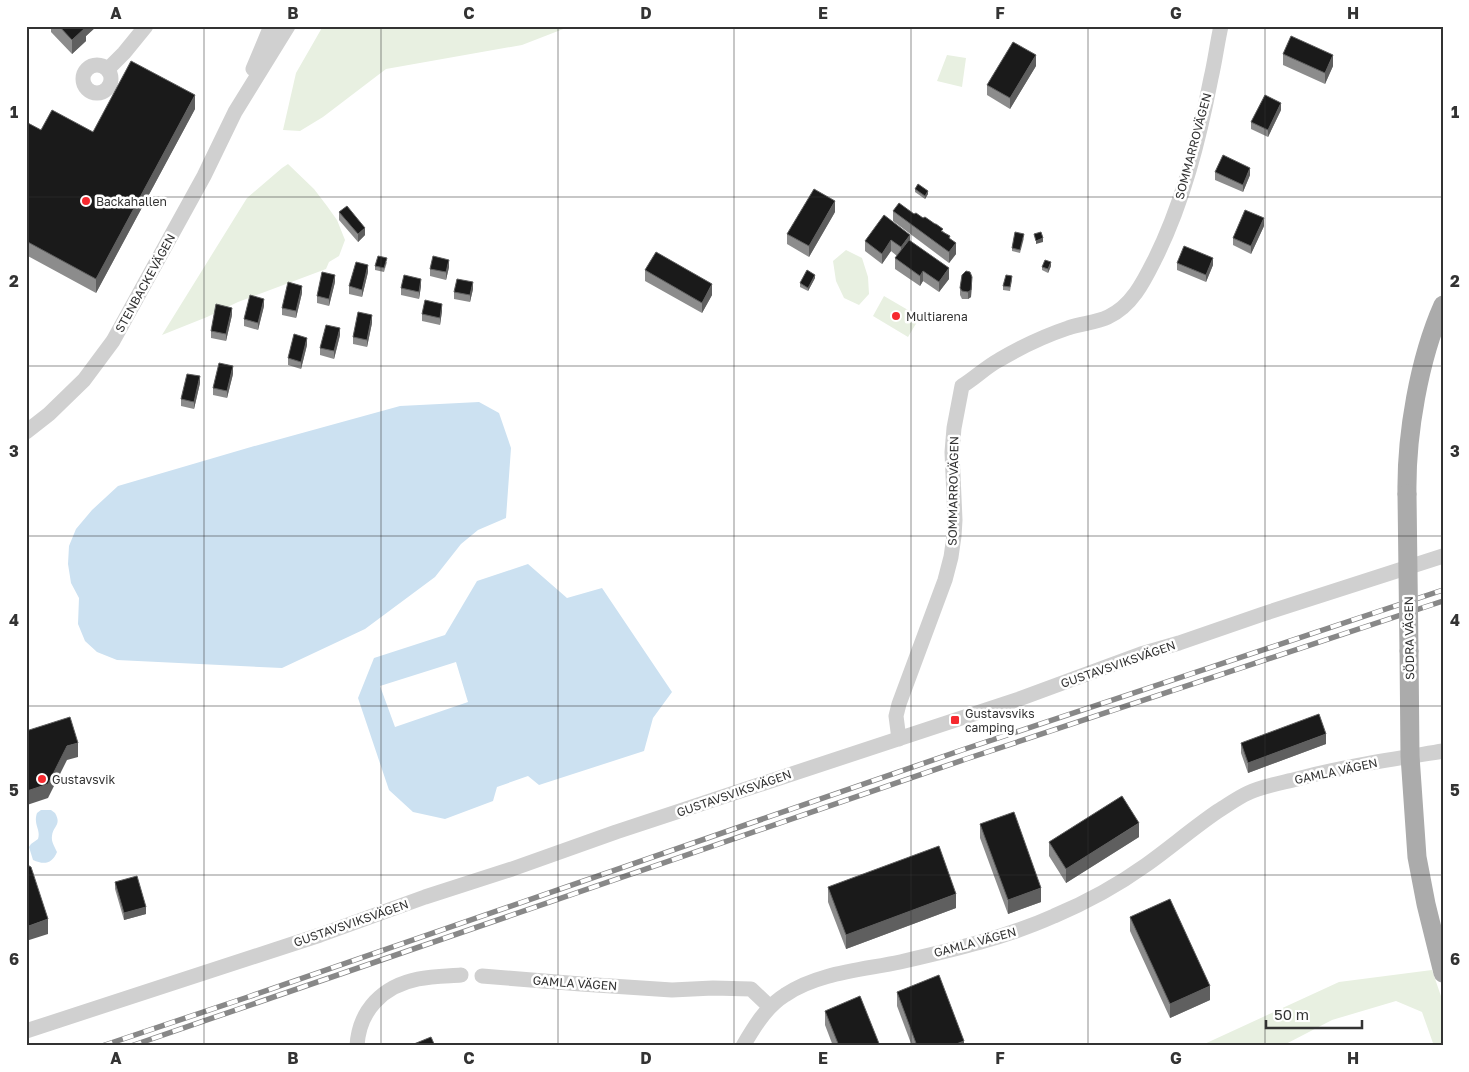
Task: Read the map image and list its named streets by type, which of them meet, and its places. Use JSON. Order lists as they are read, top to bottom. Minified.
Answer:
{"streets":{"main road":["SÖDRA VÄGEN"],"street":["SOMMARROVÄGEN","STENBACKEVÄGEN","GUSTAVSVIKSVÄGEN","GAMLA VÄGEN"]},"crossings":[["SOMMARROVÄGEN","GUSTAVSVIKSVÄGEN"],["SÖDRA VÄGEN","GAMLA VÄGEN"]],"places":{"other":["Backahallen","Multiarena","Gustavsvik"],"transit":["Gustavsviks camping"]},"scale_bar":"50 m","grid":{"columns":["A","B","C","D","E","F","G","H"],"rows":["1","2","3","4","5","6"]}}
